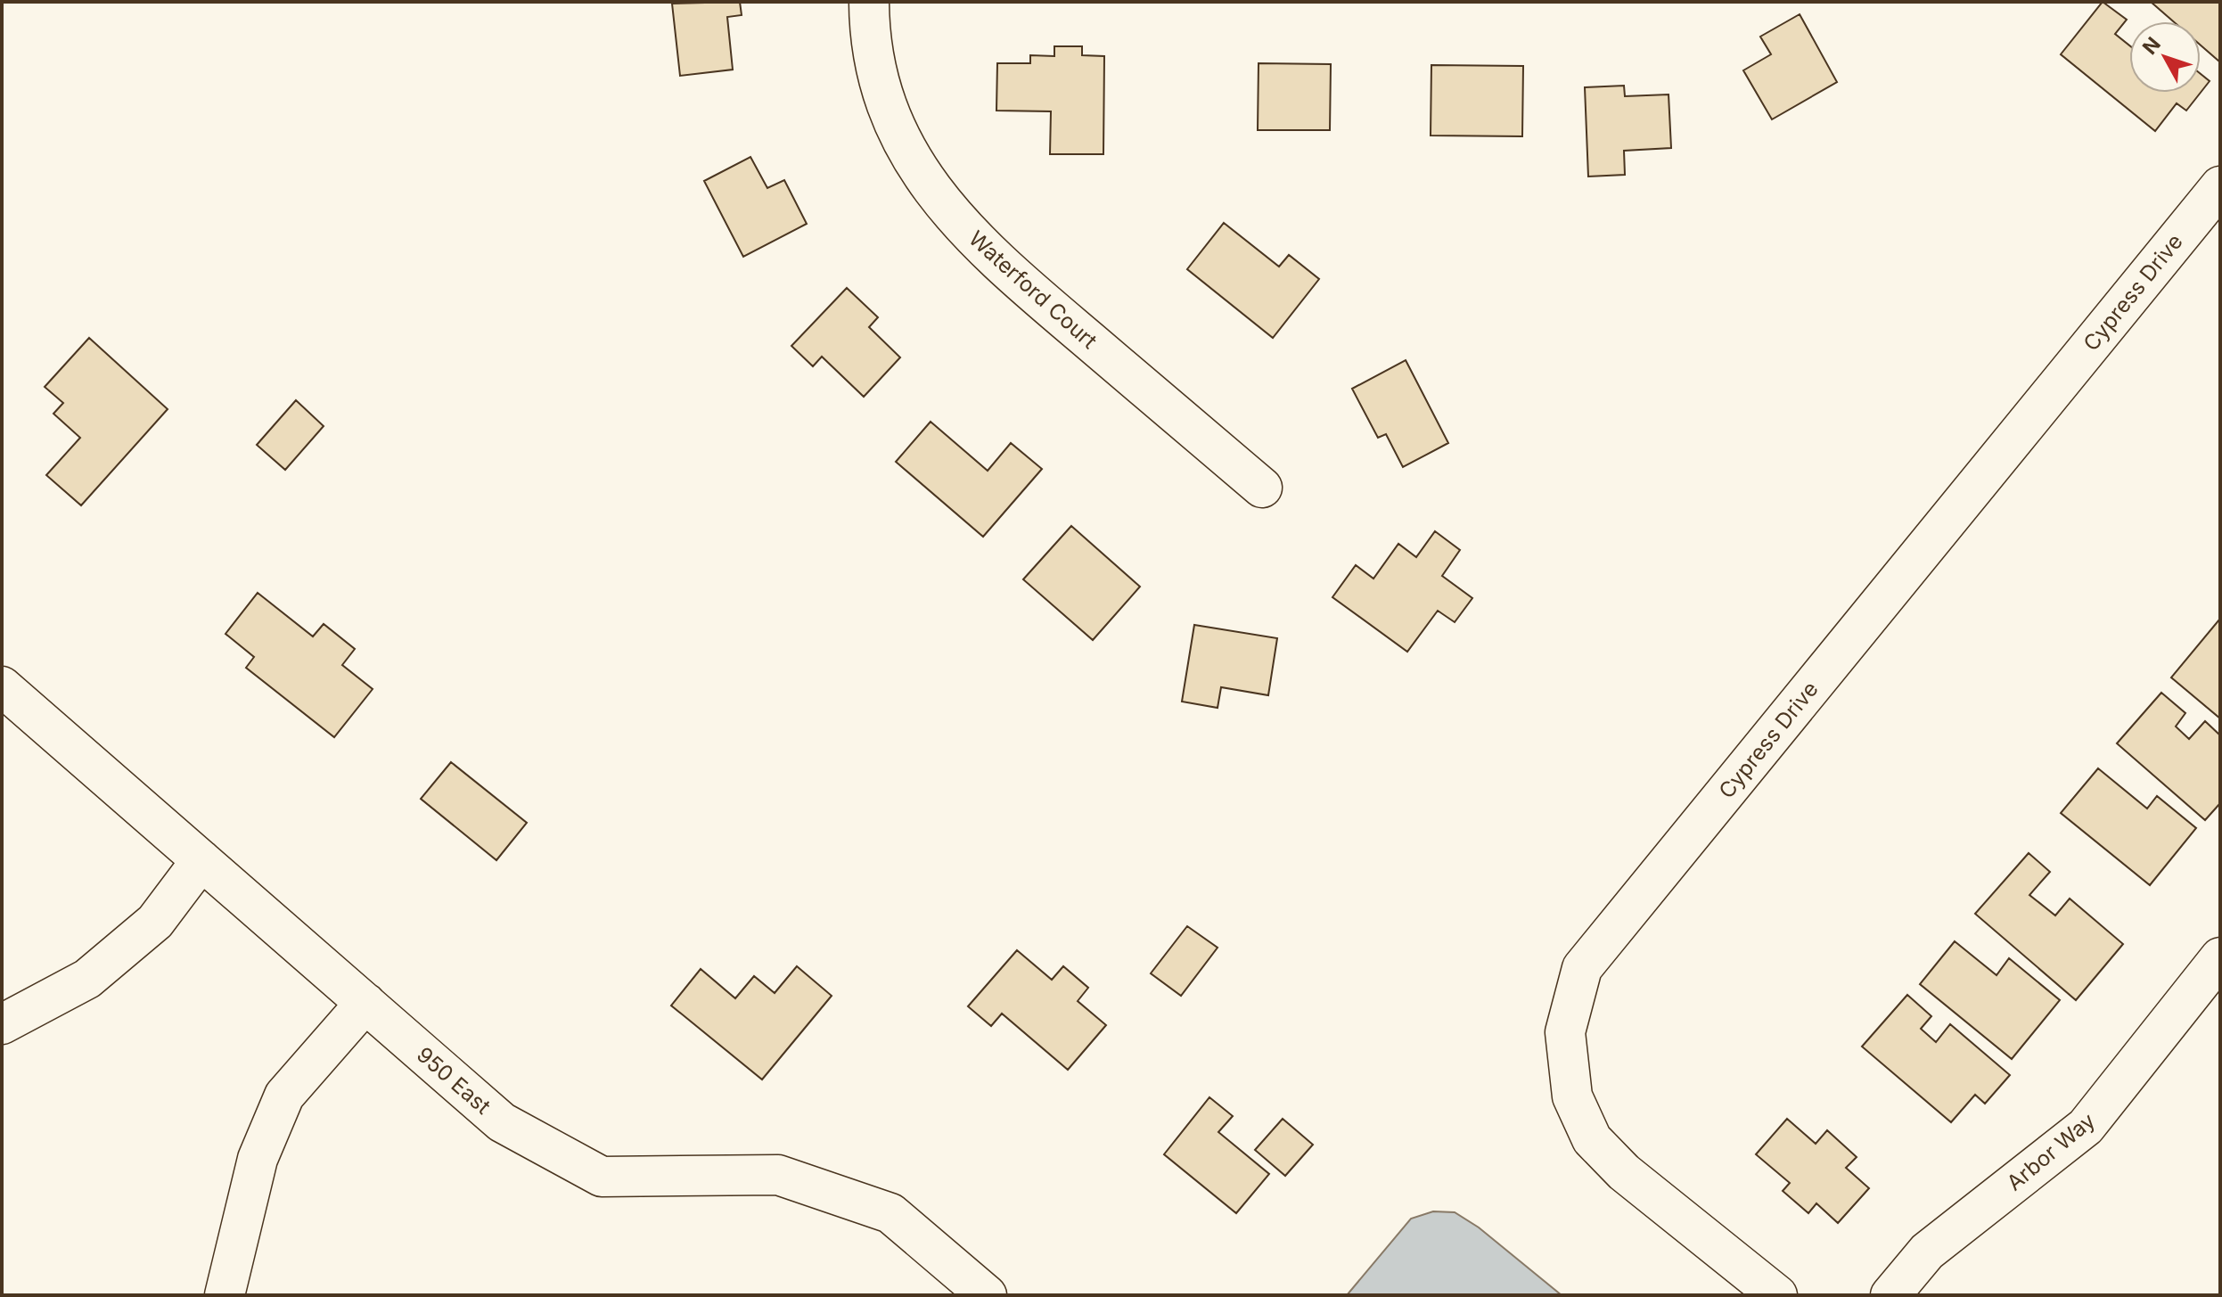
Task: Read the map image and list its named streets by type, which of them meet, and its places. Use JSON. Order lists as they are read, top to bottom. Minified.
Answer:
{"streets":{"street":["Waterford Court","Cypress Drive","950 East","Arbor Way"]},"north":"top left"}
